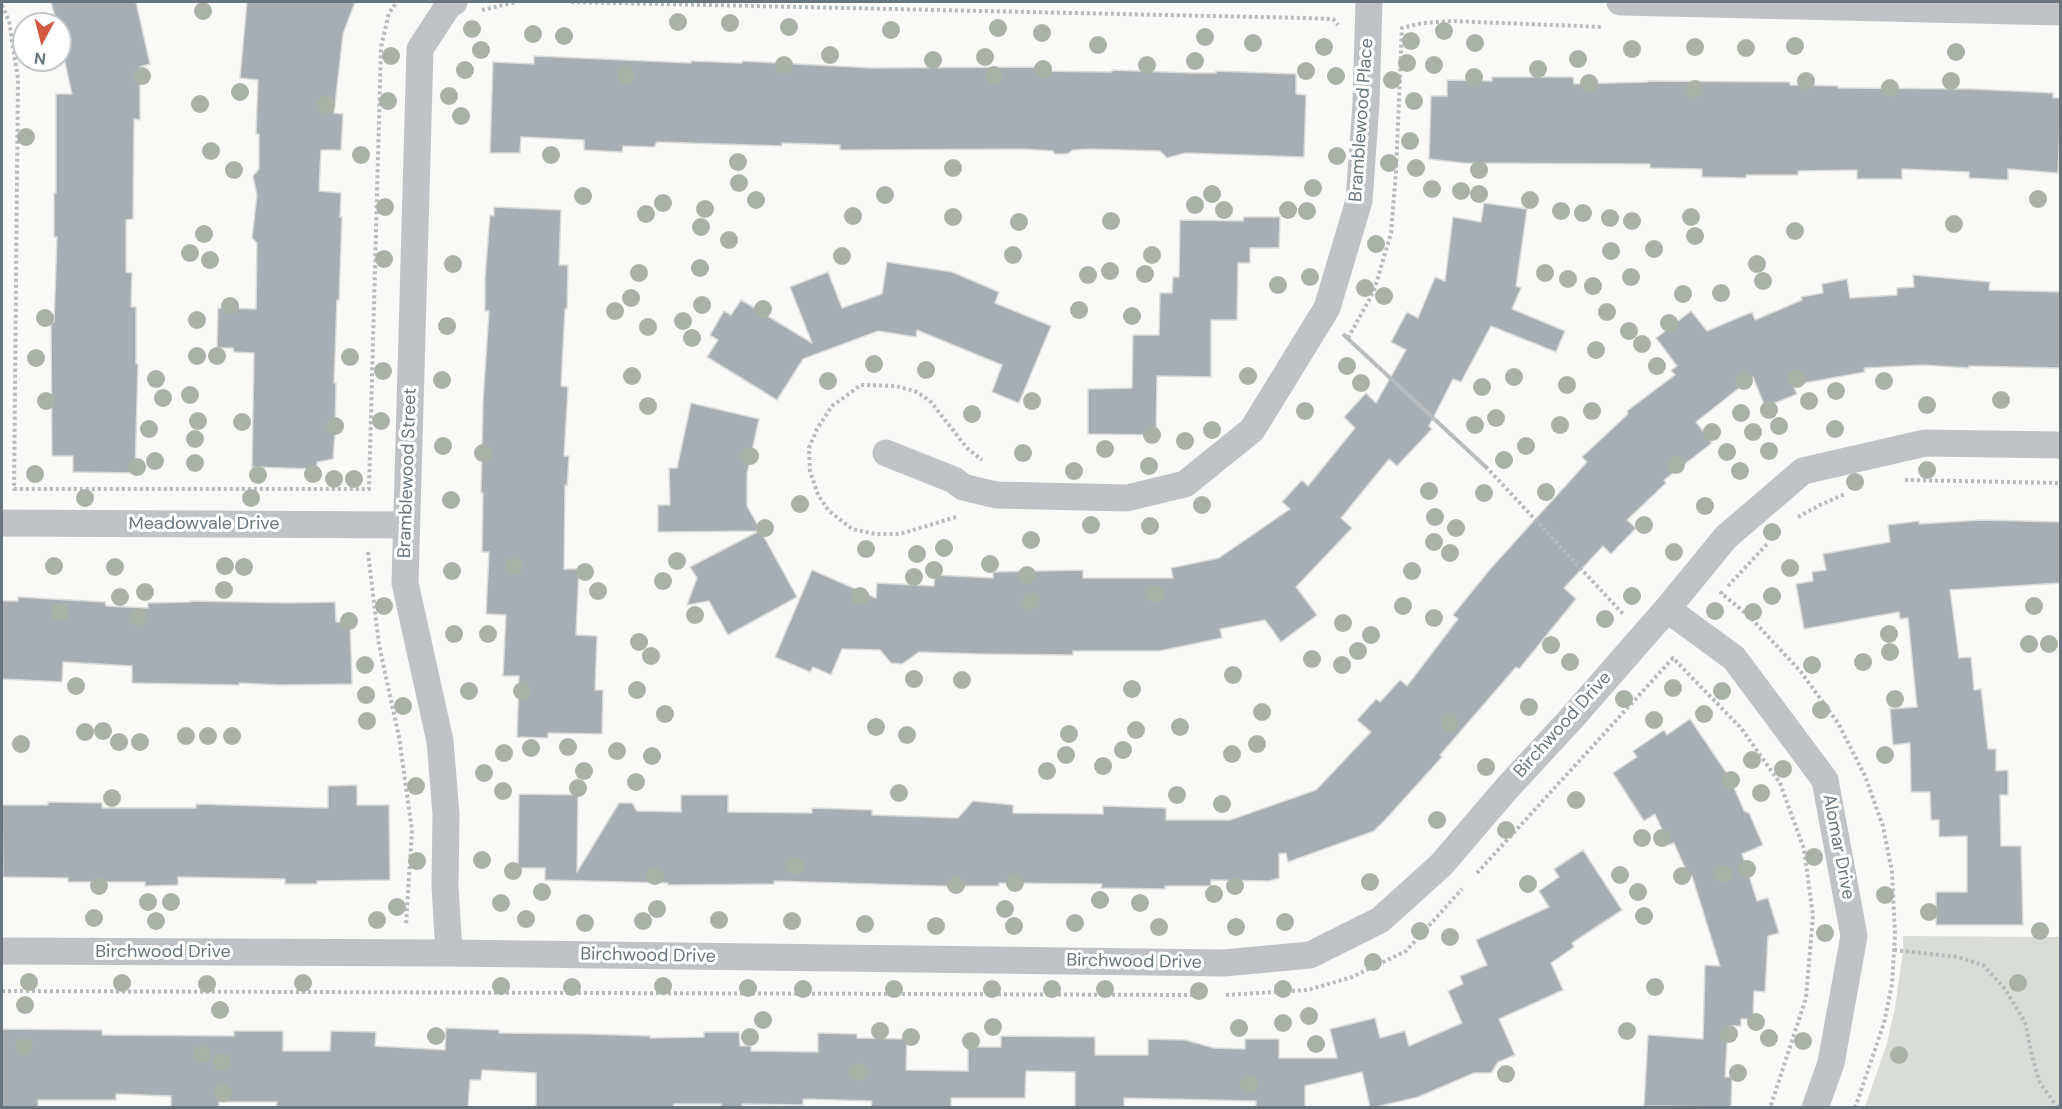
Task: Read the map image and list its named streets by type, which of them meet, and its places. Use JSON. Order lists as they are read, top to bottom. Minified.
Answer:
{"streets":{"street":["Bramblewood Place","Bramblewood Street","Meadowvale Drive","Birchwood Drive","Alomar Drive"]},"crossings":[["Bramblewood Street","Meadowvale Drive"],["Bramblewood Street","Birchwood Drive"],["Birchwood Drive","Alomar Drive"]],"north":"bottom"}
